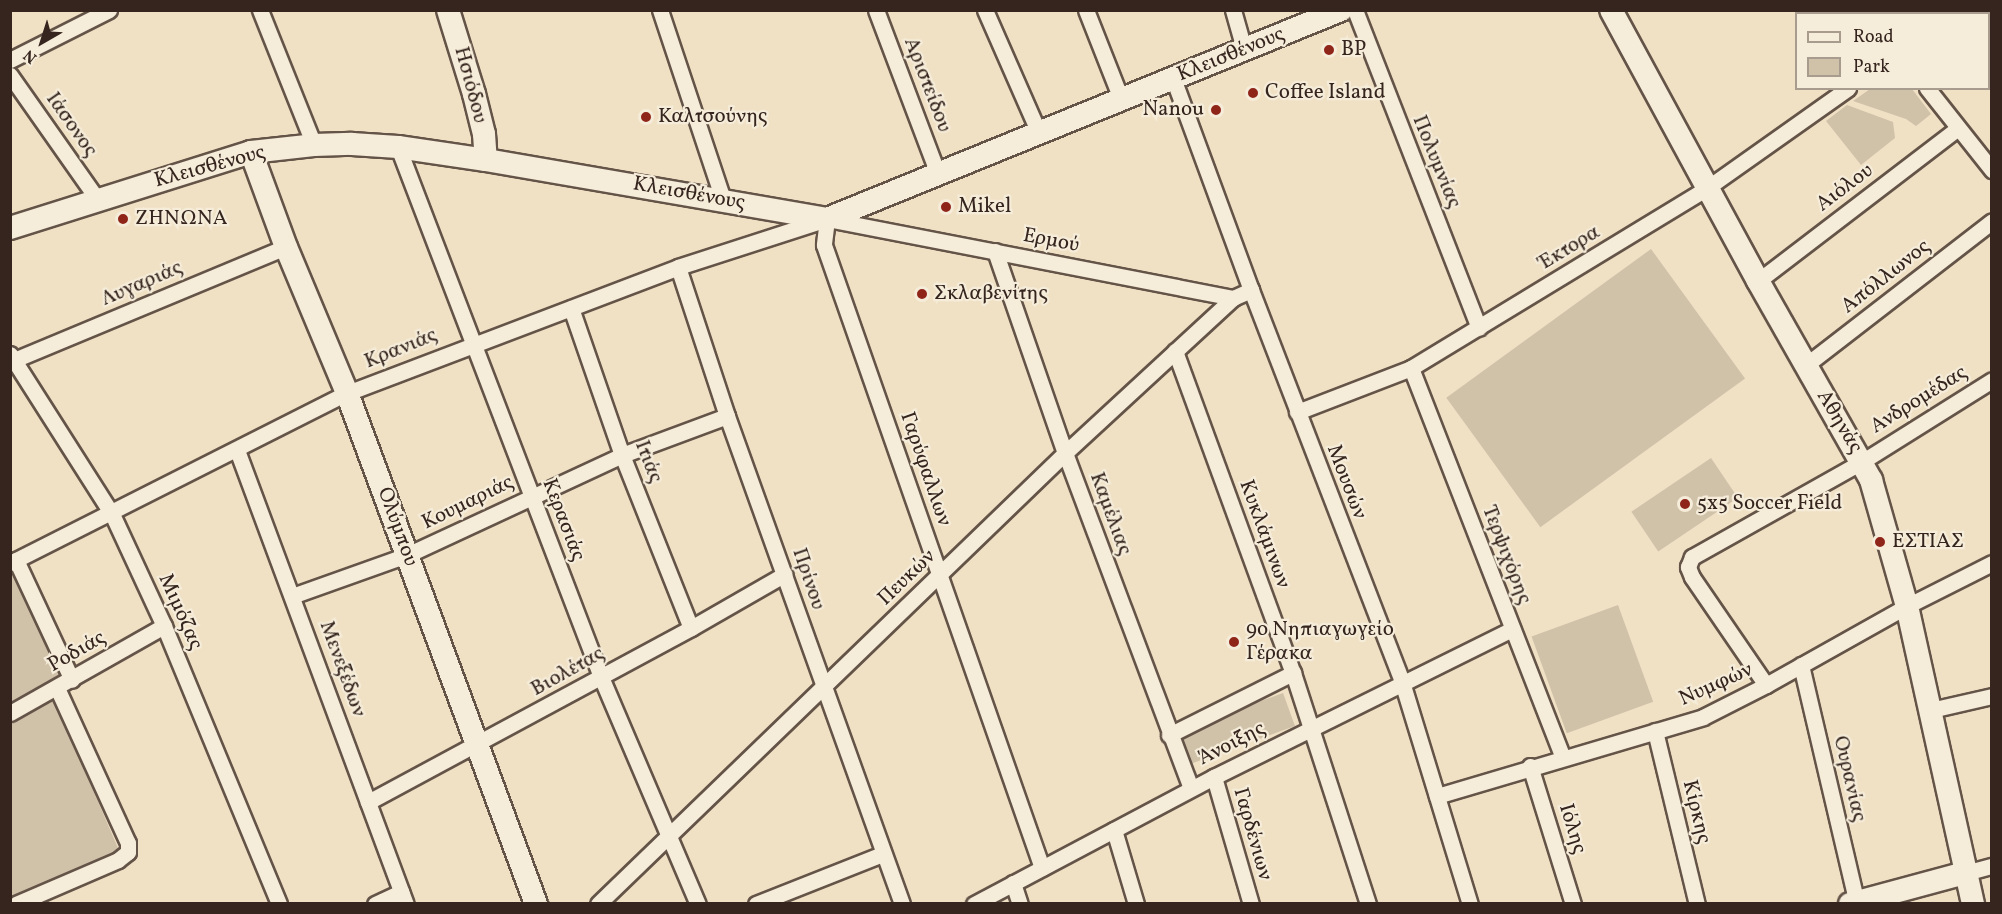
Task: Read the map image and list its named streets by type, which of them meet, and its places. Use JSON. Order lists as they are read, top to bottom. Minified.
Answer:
{"streets":{"street":["Κλεισθένους","Ησιόδου","Αριστείδου","Ιάσονος","Πολυμνίας","Αιόλου","Ερμού","Έκτορα","Απόλλωνος","Λυγαριάς","Κρανιάς","Ανδρομέδας","Αθηνάς","Ιτιάς","Γαρύφαλλων","Μουσών","Κουμαριάς","Καμέλιας","Κερασιάς","Ολύμπου","Κυκλάμινων","Τερψιχόρης","Πευκών","Πρίνου","Μιμόζας","Ροδιάς","Μενεξέδων","Βιολέτας","Νυμφών","Άνοιξης","Ουρανίας","Κίρκης","Ιόλης","Γαρδένιων"]},"crossings":[["Κλεισθένους","Ησιόδου"],["Κλεισθένους","Αριστείδου"],["Κλεισθένους","Ιάσονος"],["Κλεισθένους","Ερμού"],["Κλεισθένους","Κρανιάς"],["Κλεισθένους","Γαρύφαλλων"],["Κλεισθένους","Μουσών"],["Κλεισθένους","Κερασιάς"],["Κλεισθένους","Ολύμπου"],["Πολυμνίας","Έκτορα"],["Αιόλου","Αθηνάς"],["Ερμού","Κρανιάς"],["Ερμού","Γαρύφαλλων"],["Ερμού","Καμέλιας"],["Ερμού","Πευκών"],["Έκτορα","Αθηνάς"],["Έκτορα","Μουσών"],["Έκτορα","Τερψιχόρης"],["Απόλλωνος","Αθηνάς"],["Λυγαριάς","Ολύμπου"],["Λυγαριάς","Μιμόζας"],["Κρανιάς","Ιτιάς"],["Κρανιάς","Γαρύφαλλων"],["Κρανιάς","Κερασιάς"],["Κρανιάς","Ολύμπου"],["Κρανιάς","Πρίνου"],["Κρανιάς","Μιμόζας"],["Κρανιάς","Μενεξέδων"],["Ανδρομέδας","Αθηνάς"],["Ανδρομέδας","Νυμφών"],["Αθηνάς","Νυμφών"],["Ιτιάς","Κουμαριάς"],["Ιτιάς","Βιολέτας"],["Γαρύφαλλων","Πευκών"],["Γαρύφαλλων","Άνοιξης"],["Μουσών","Πευκών"],["Μουσών","Νυμφών"],["Μουσών","Άνοιξης"],["Κουμαριάς","Κερασιάς"],["Κουμαριάς","Ολύμπου"],["Κουμαριάς","Πρίνου"],["Κουμαριάς","Μενεξέδων"],["Καμέλιας","Πευκών"],["Καμέλιας","Άνοιξης"],["Κερασιάς","Πευκών"],["Κερασιάς","Βιολέτας"],["Ολύμπου","Βιολέτας"],["Κυκλάμινων","Πευκών"],["Κυκλάμινων","Άνοιξης"],["Τερψιχόρης","Νυμφών"],["Τερψιχόρης","Άνοιξης"],["Πευκών","Πρίνου"],["Πρίνου","Βιολέτας"],["Μιμόζας","Ροδιάς"],["Μενεξέδων","Βιολέτας"],["Νυμφών","Ουρανίας"],["Νυμφών","Κίρκης"],["Νυμφών","Ιόλης"],["Άνοιξης","Γαρδένιων"]],"places":["BP","Coffee Island","Nanou","Καλτσούνης","Mikel","ΖΗΝΩΝΑ","Σκλαβενίτης","5x5 Soccer Field","ΕΣΤΙΑΣ","9ο Νηπιαγωγείο Γέρακα"],"legend":["Road","Park"],"north":"bottom left"}
